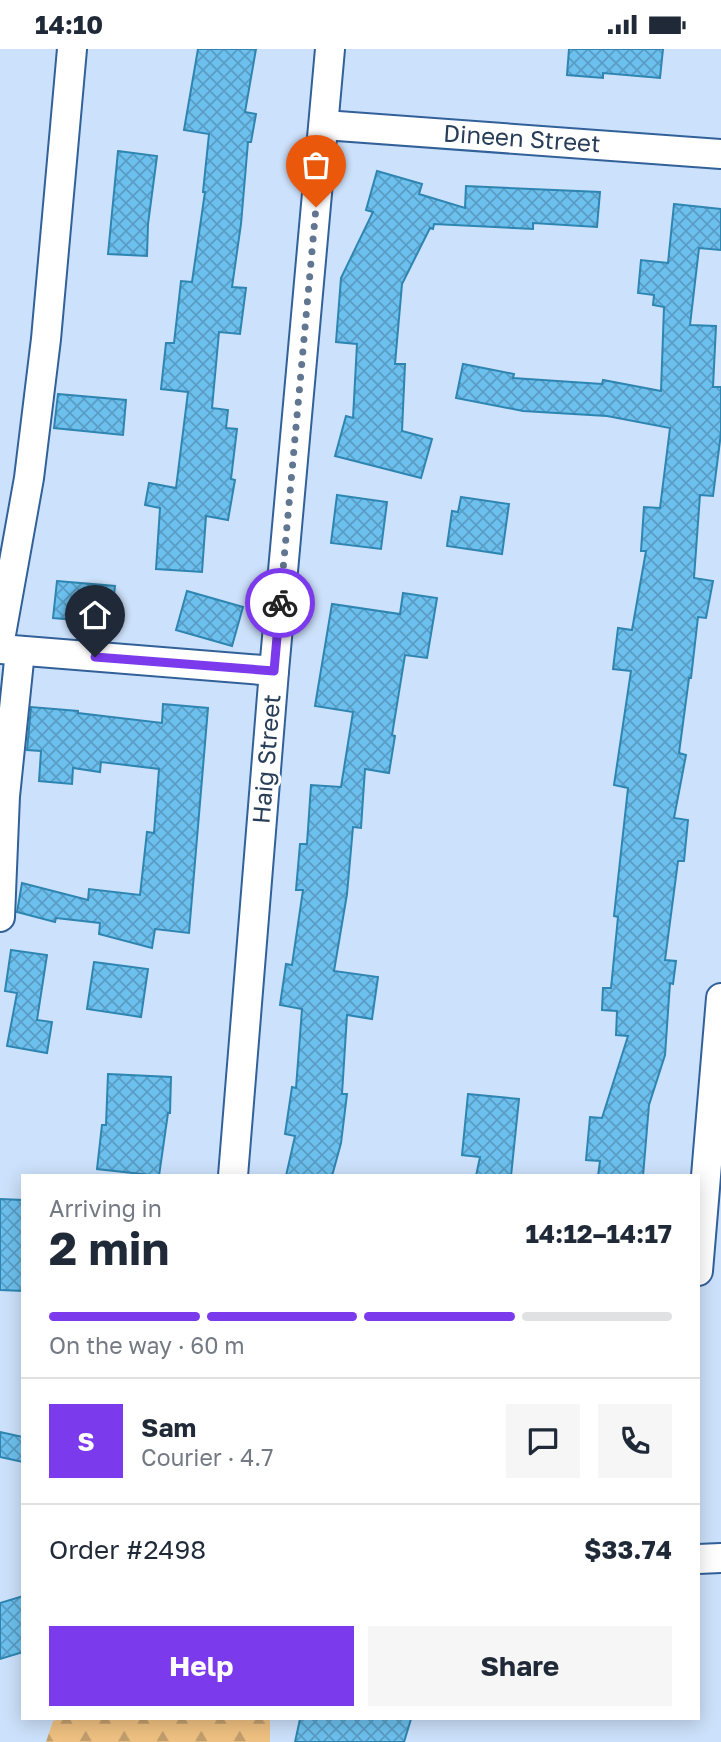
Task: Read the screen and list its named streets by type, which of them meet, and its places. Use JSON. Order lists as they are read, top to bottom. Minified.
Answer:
{"streets":{"street":["Dineen Street","Haig Street"]},"crossings":[["Dineen Street","Haig Street"]],"page":{"status":"14:10","heading":["2 min","Arriving in","14:12–14:17"],"panel":["Sam","Courier · 4.7","Order #2498","$33.74"],"bar":"On the way · 60 m","round":"S","buttons":["Help","Share"]}}
